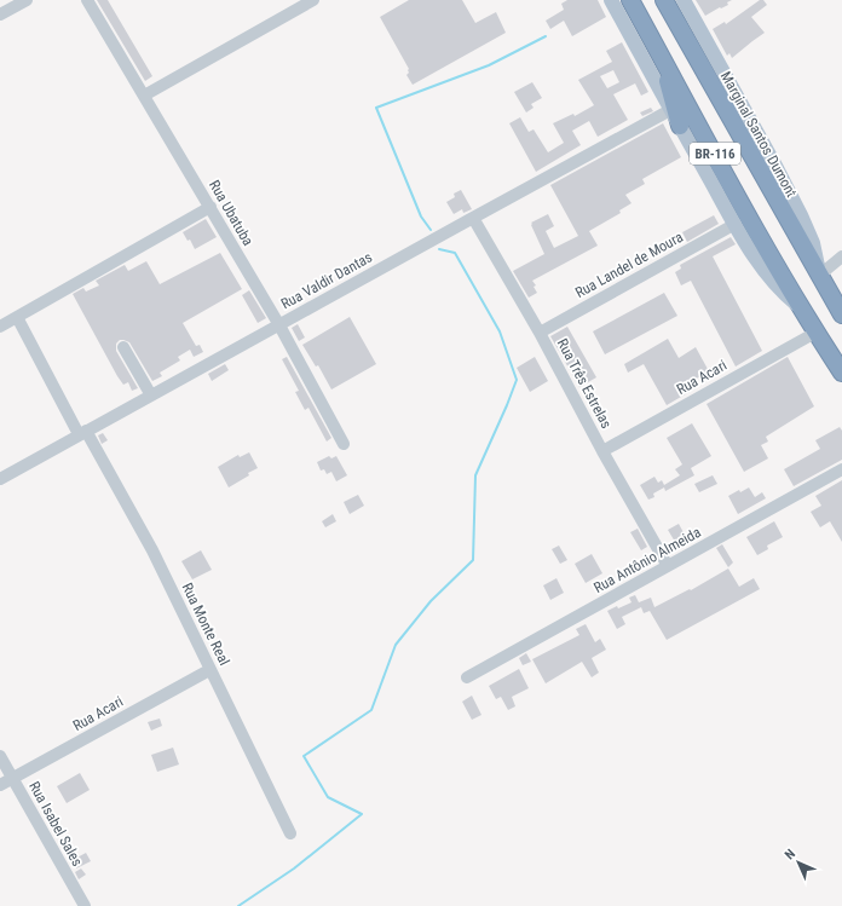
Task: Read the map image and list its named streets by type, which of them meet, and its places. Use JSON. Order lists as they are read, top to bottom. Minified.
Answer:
{"streets":{"highway":["BR-116"],"main road":["Marginal Santos Dumont"],"street":["Rua Ubatuba","Rua Landel de Moura","Rua Valdir Dantas","Rua Acari","Rua Três Estrelas","Rua Antônio Almeida","Rua Monte Real","Rua Isabel Sales"]},"crossings":[["Marginal Santos Dumont","BR-116"],["BR-116","Rua Landel de Moura"],["BR-116","Rua Valdir Dantas"],["BR-116","Rua Acari"],["Rua Ubatuba","Rua Valdir Dantas"],["Rua Landel de Moura","Rua Três Estrelas"],["Rua Valdir Dantas","Rua Três Estrelas"],["Rua Valdir Dantas","Rua Monte Real"],["Rua Acari","Rua Três Estrelas"],["Rua Acari","Rua Monte Real"],["Rua Acari","Rua Isabel Sales"],["Rua Três Estrelas","Rua Antônio Almeida"]],"north":"top left"}
